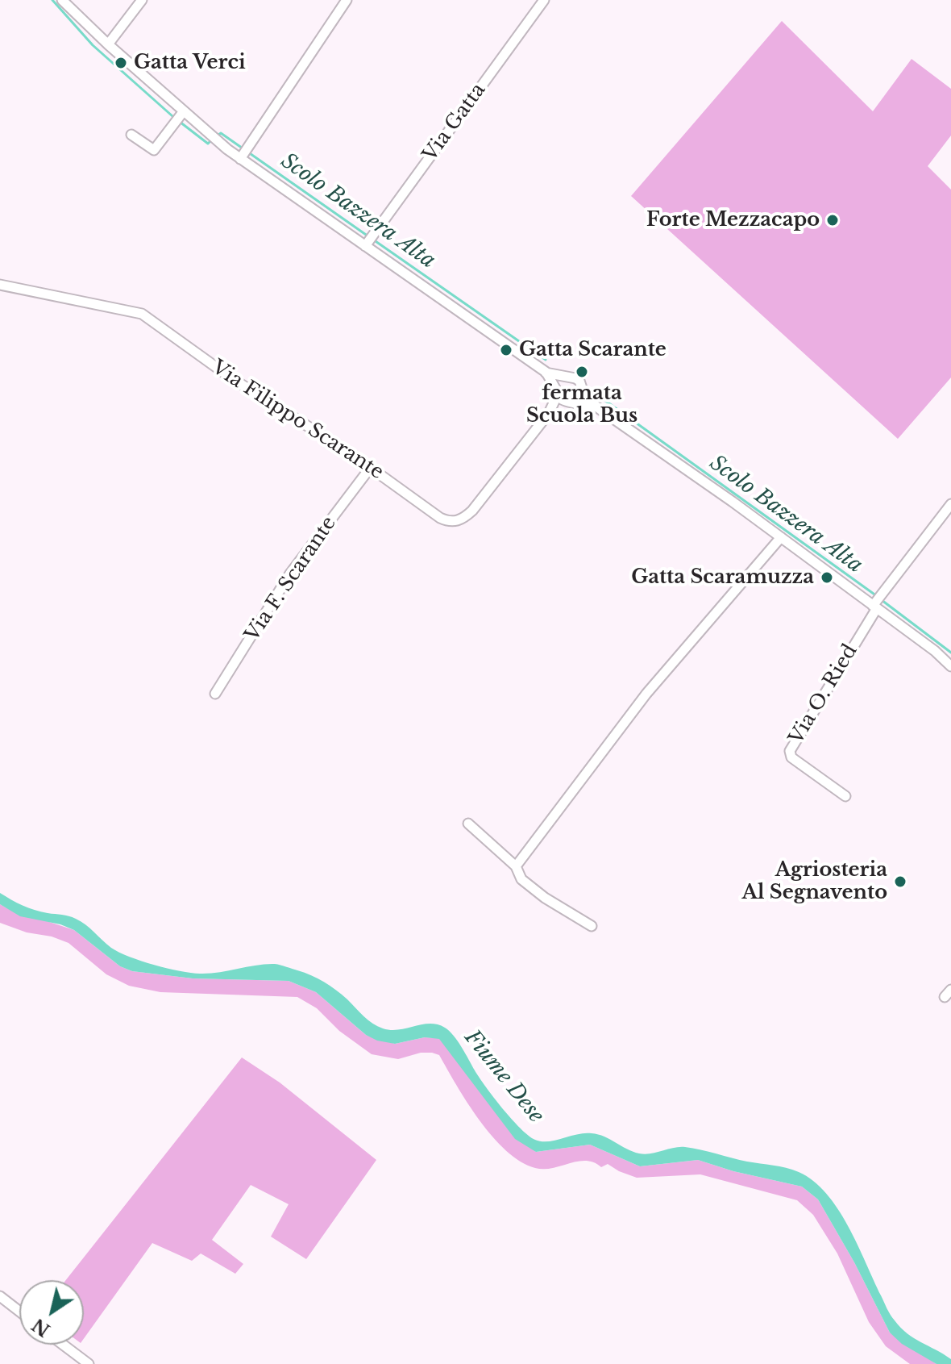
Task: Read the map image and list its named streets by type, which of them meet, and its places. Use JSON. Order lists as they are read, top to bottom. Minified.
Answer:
{"streets":{"street":["Via Gatta","Via Filippo Scarante","Via F. Scarante","Via O. Ried"]},"crossings":[["Via Filippo Scarante","Via F. Scarante"]],"water":["Scolo Bazzera Alta","Fiume Dese"],"places":["Gatta Verci","Forte Mezzacapo","Gatta Scarante","fermata Scuola Bus","Gatta Scaramuzza","Agriosteria Al Segnavento"],"north":"bottom left"}
